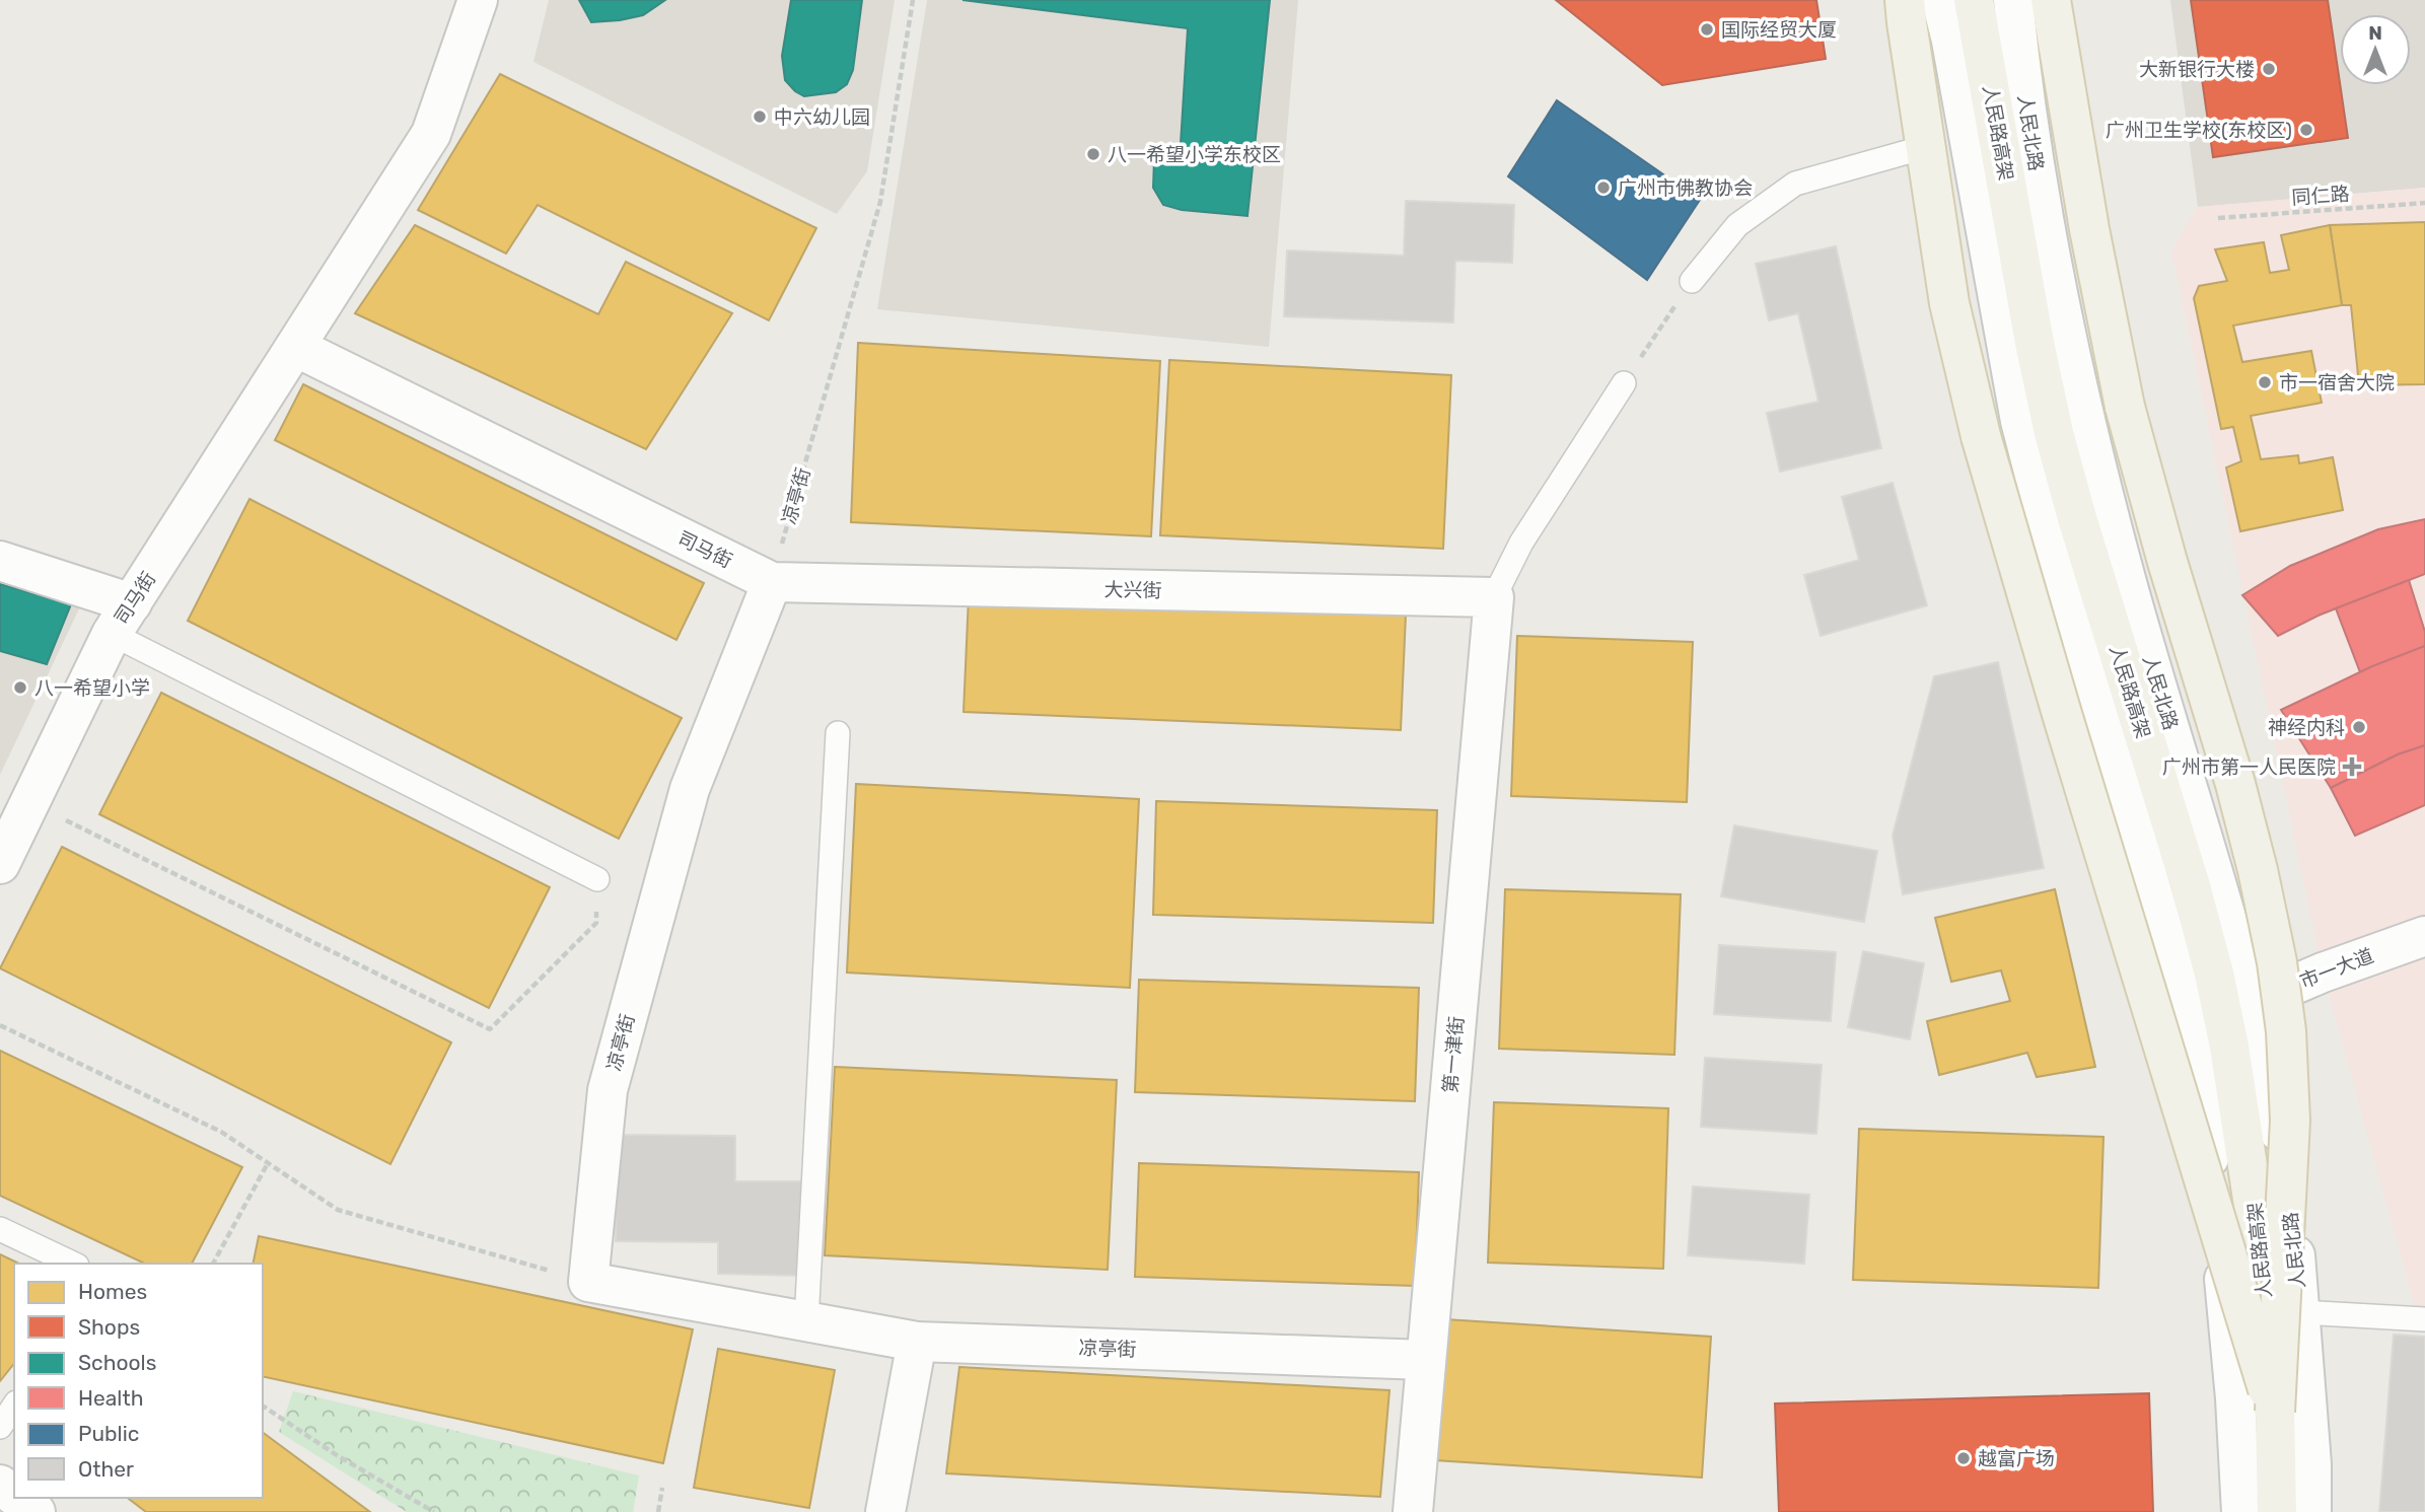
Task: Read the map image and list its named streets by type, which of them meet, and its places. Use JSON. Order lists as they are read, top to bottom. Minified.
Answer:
{"streets":{"main road":["人民路高架"],"street":["人民北路","凉亭街","司马街","大兴街","市一大道","第一津街"],"path":["同仁路"]},"crossings":[["人民北路","市一大道"],["凉亭街","司马街"],["凉亭街","大兴街"],["凉亭街","第一津街"],["司马街","大兴街"],["大兴街","第一津街"]],"places":{"other":["国际经贸大厦","大新银行大楼","中六幼儿园","广州卫生学校(东校区)","八一希望小学东校区","广州市佛教协会","市一宿舍大院","八一希望小学","神经内科","越富广场"],"health":["广州市第一人民医院"]},"legend":["Homes","Shops","Schools","Health","Public","Other"],"north":"top"}
